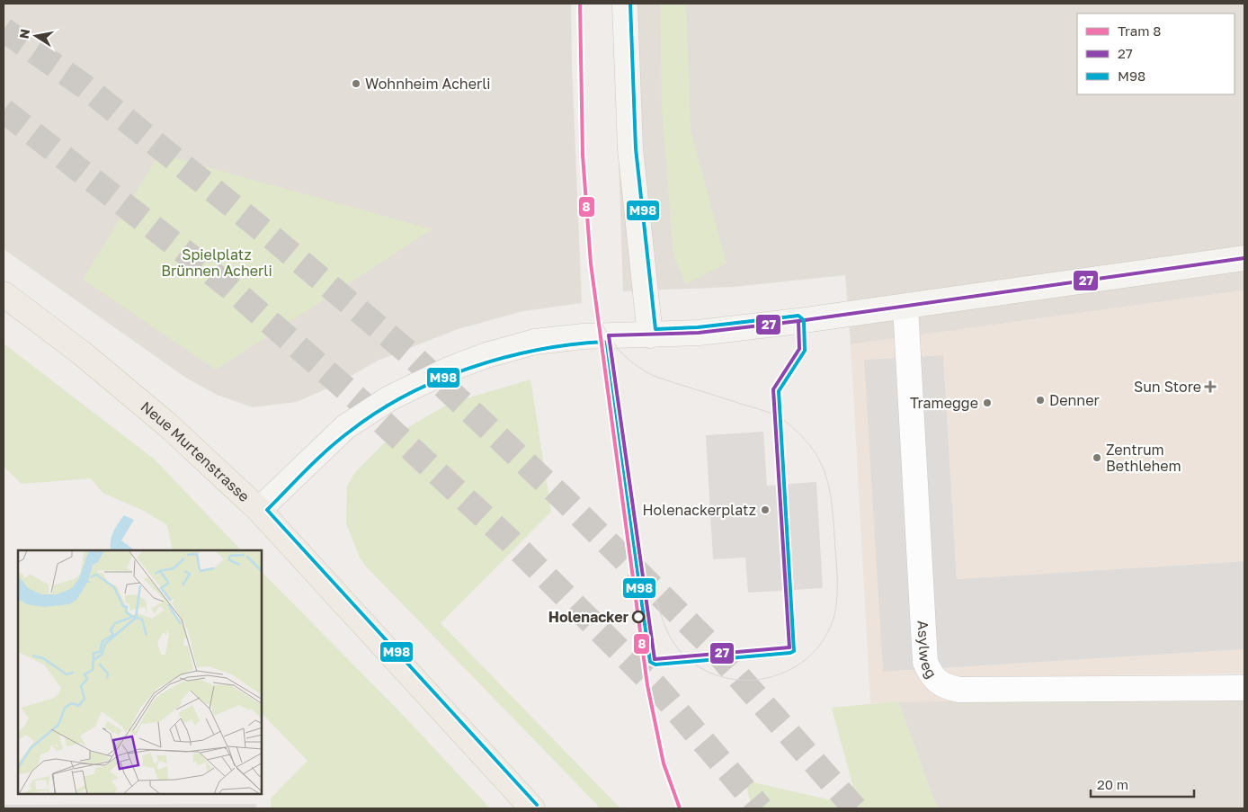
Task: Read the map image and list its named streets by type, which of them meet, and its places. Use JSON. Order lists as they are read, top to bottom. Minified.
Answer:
{"streets":{"main road":["Neue Murtenstrasse"],"street":["Asylweg"]},"parks":["Spielplatz Brünnen Acherli"],"places":{"other":["Wohnheim Acherli","Denner","Tramegge","Zentrum Bethlehem","Holenackerplatz","Holenacker"],"health":["Sun Store"]},"lines":["tram line 8","transit line M98","transit line 27"],"legend":["Tram 8","27","M98"],"scale_bar":"20 m","north":"left"}
